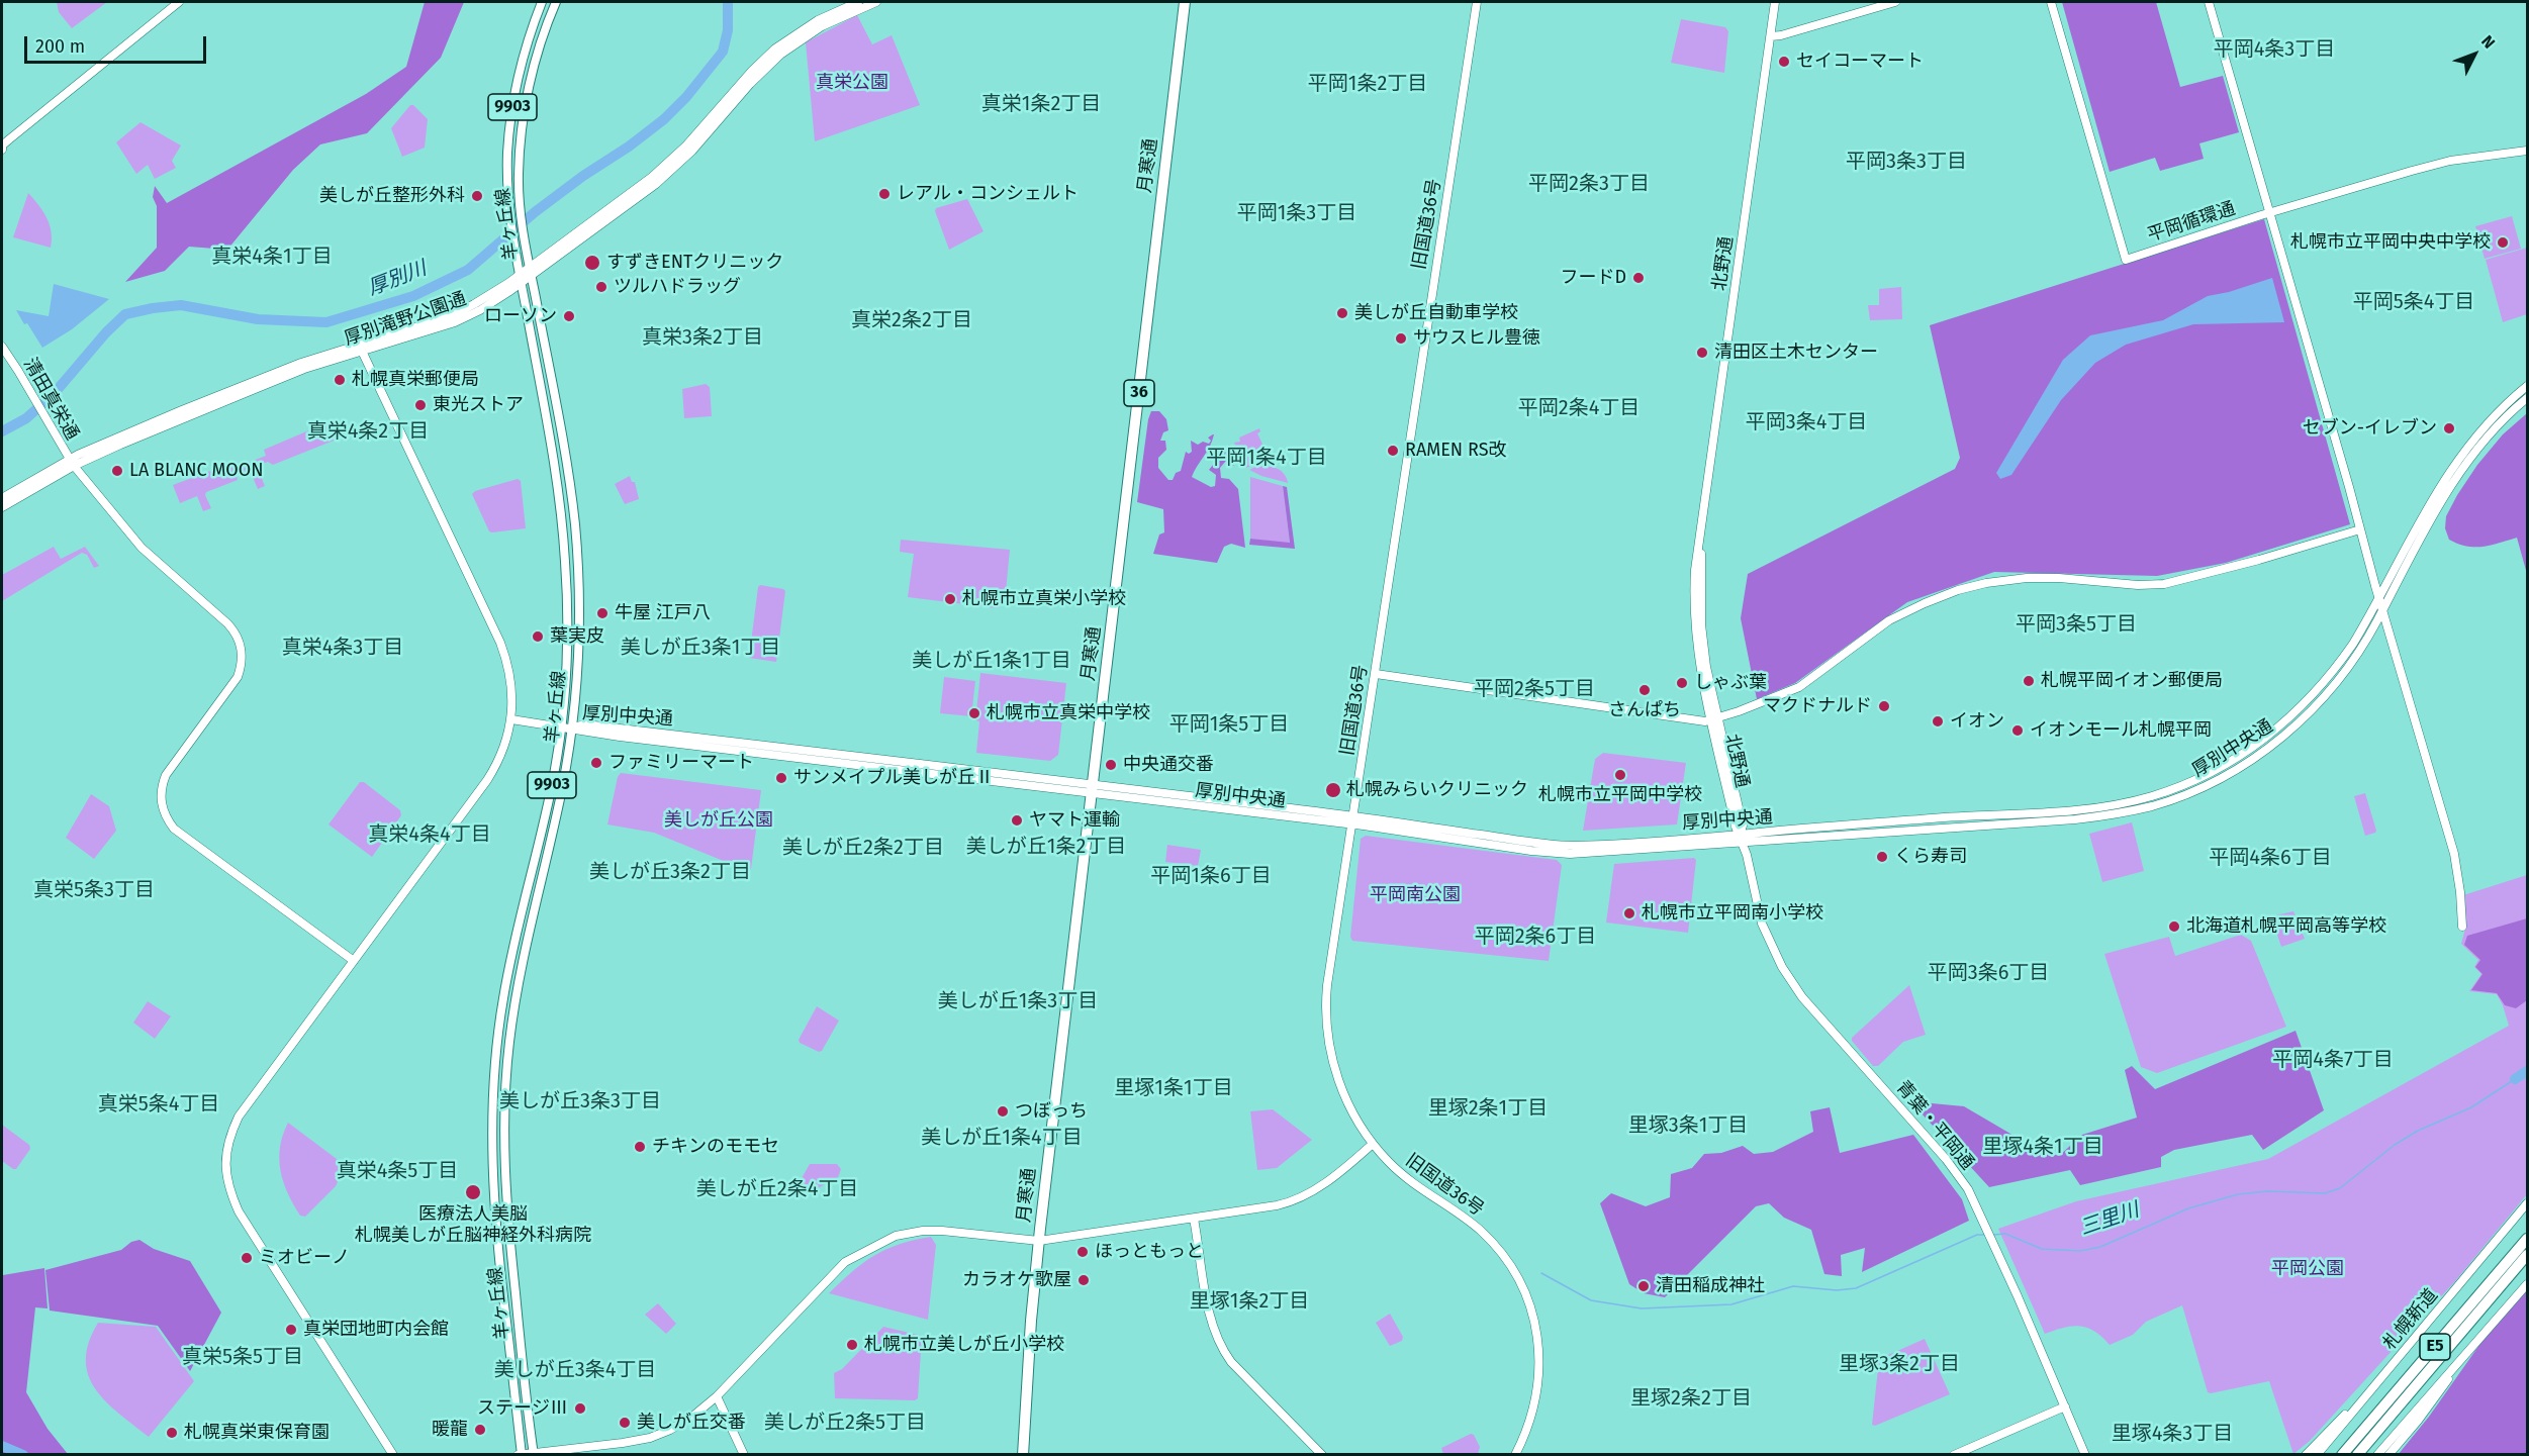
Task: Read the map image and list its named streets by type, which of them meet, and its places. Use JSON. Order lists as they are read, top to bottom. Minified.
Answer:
{"streets":{"highway":["月寒通","36","E5"],"main road":["9903","羊ヶ丘線"],"street":["平岡循環通","旧国道36号","北野通","厚別滝野公園通","清田真栄通","厚別中央通","青葉・平岡通","札幌新道"]},"crossings":[["月寒通","厚別中央通"],["羊ヶ丘線","厚別滝野公園通"],["羊ヶ丘線","厚別中央通"],["旧国道36号","厚別中央通"],["北野通","厚別中央通"],["北野通","青葉・平岡通"],["厚別滝野公園通","清田真栄通"],["厚別中央通","青葉・平岡通"]],"districts":["平岡4条3丁目","平岡1条2丁目","真栄1条2丁目","平岡3条3丁目","平岡2条3丁目","平岡1条3丁目","真栄4条1丁目","平岡5条4丁目","真栄2条2丁目","真栄3条2丁目","平岡2条4丁目","平岡3条4丁目","真栄4条2丁目","平岡1条4丁目","平岡3条5丁目","真栄4条3丁目","美しが丘3条1丁目","美しが丘1条1丁目","平岡2条5丁目","平岡1条5丁目","真栄4条4丁目","美しが丘1条2丁目","美しが丘2条2丁目","平岡4条6丁目","美しが丘3条2丁目","平岡1条6丁目","真栄5条3丁目","平岡2条6丁目","平岡3条6丁目","美しが丘1条3丁目","平岡4条7丁目","里塚1条1丁目","美しが丘3条3丁目","真栄5条4丁目","里塚2条1丁目","里塚3条1丁目","美しが丘1条4丁目","里塚4条1丁目","真栄4条5丁目","美しが丘2条4丁目","里塚1条2丁目","真栄5条5丁目","里塚3条2丁目","美しが丘3条4丁目","里塚2条2丁目","美しが丘2条5丁目","里塚4条3丁目"],"water":["厚別川","三里川"],"parks":["真栄公園","美しが丘公園","平岡南公園","平岡公園"],"places":["セイコーマート","レアル・コンシェルト","美しが丘整形外科","札幌市立平岡中央中学校","すずきENTクリニック","フードD","ツルハドラッグ","美しが丘自動車学校","ローソン","サウスヒル豊徳","清田区土木センター","札幌真栄郵便局","東光ストア","セブン-イレブン","RAMEN RS改","LA BLANC MOON","札幌市立真栄小学校","牛屋 江戸八","葉実皮","札幌平岡イオン郵便局","しゃぶ葉","さんぱち","マクドナルド","札幌市立真栄中学校","イオン","イオンモール札幌平岡","ファミリーマート","中央通交番","札幌市立平岡中学校","サンメイプル美しが丘Ⅱ","札幌みらいクリニック","ヤマト運輸","くら寿司","札幌市立平岡南小学校","北海道札幌平岡高等学校","つぼっち","チキンのモモセ","医療法人美脳 札幌美しが丘脳神経外科病院","ほっともっと","ミオビーノ","カラオケ歌屋","清田稲成神社","真栄団地町内会館","札幌市立美しが丘小学校","ステージⅢ","美しが丘交番","暖龍","札幌真栄東保育園"],"scale_bar":"200 m","north":"top right"}
